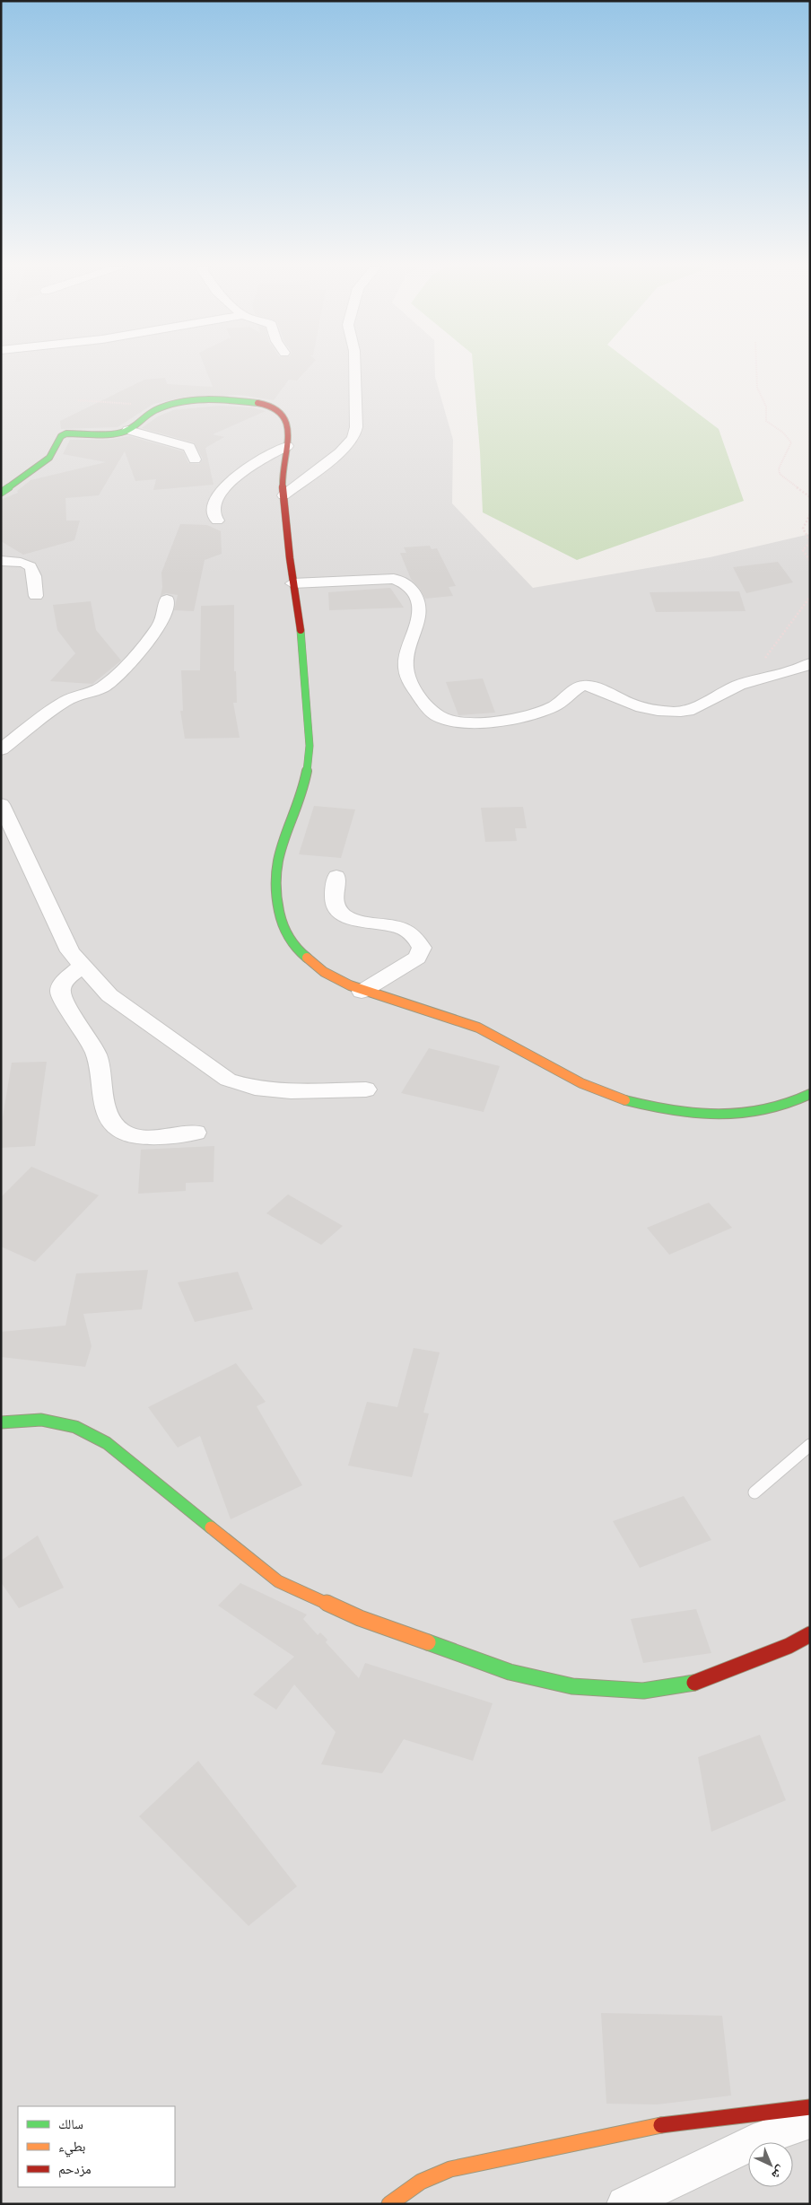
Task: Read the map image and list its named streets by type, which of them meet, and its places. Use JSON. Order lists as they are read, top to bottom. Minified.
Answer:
{"legend":["سالك","بطيء","مزدحم"],"north":"bottom right"}
